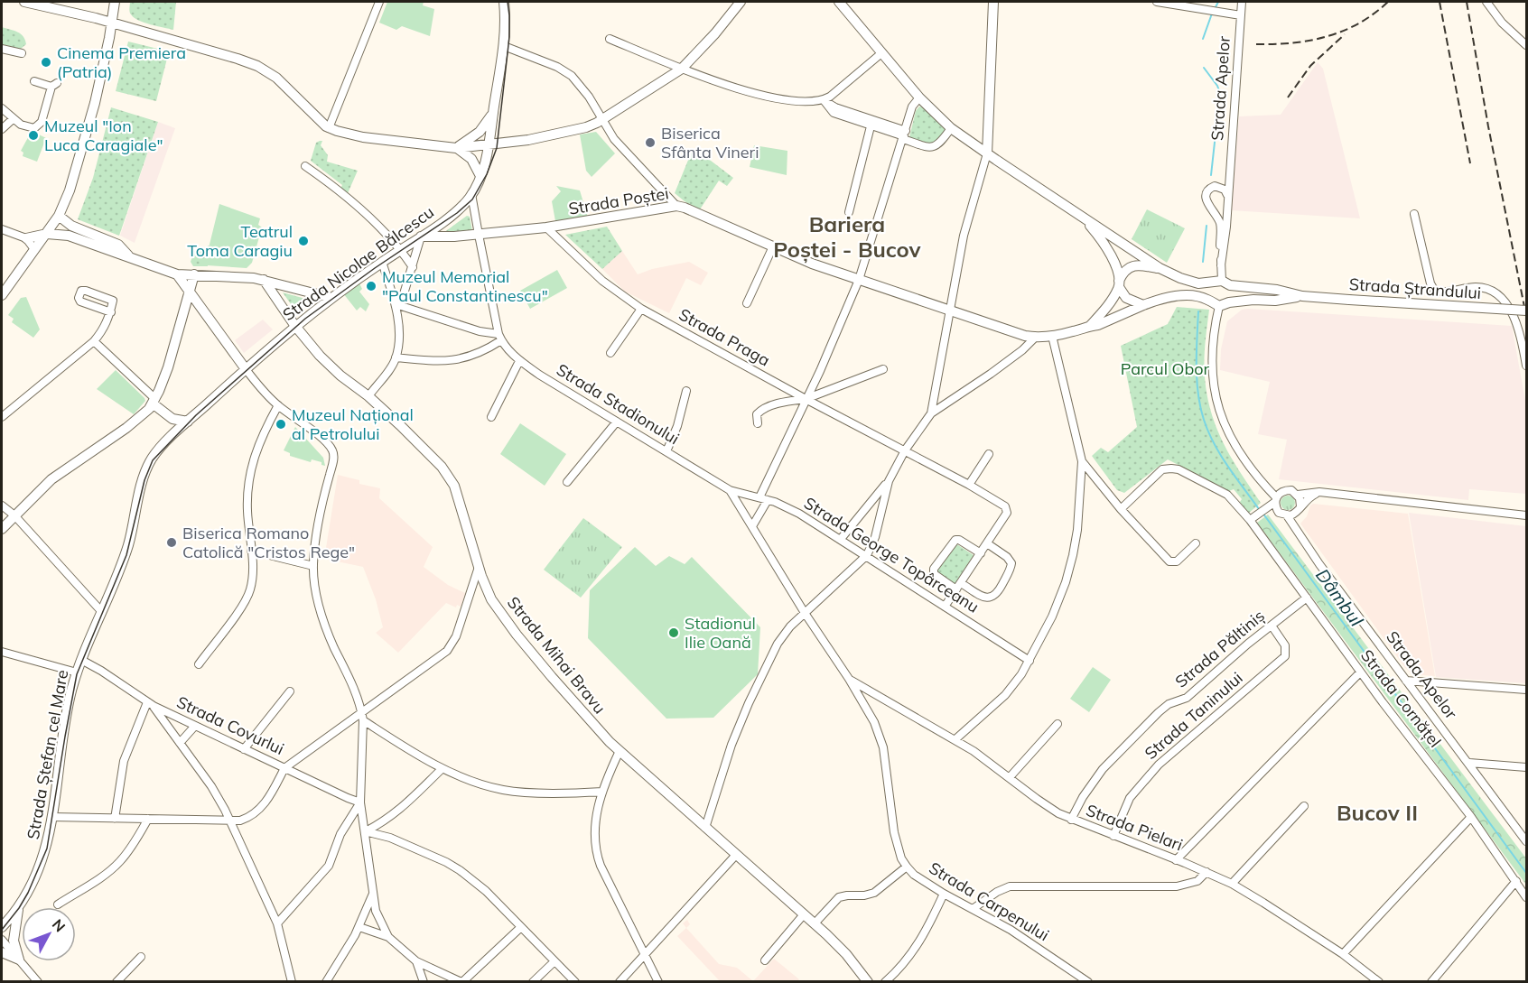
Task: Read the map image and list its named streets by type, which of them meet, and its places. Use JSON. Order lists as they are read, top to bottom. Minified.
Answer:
{"streets":{"main road":["Strada Poștei","Strada Nicolae Bălcescu","Strada Ștrandului","Strada Mihai Bravu","Strada Ștefan cel Mare"],"street":["Strada Apelor","Strada Praga","Strada Stadionului","Strada George Topârceanu","Strada Păltiniș","Strada Cornățel","Strada Taninului","Strada Covurlui","Strada Pielari","Strada Carpenului"]},"crossings":[["Strada Apelor","Strada Ștrandului"],["Strada Poștei","Strada Nicolae Bălcescu"],["Strada Poștei","Strada Ștrandului"],["Strada Poștei","Strada Praga"],["Strada Poștei","Strada Stadionului"],["Strada Nicolae Bălcescu","Strada Stadionului"],["Strada Nicolae Bălcescu","Strada Mihai Bravu"],["Strada Nicolae Bălcescu","Strada Ștefan cel Mare"],["Strada Stadionului","Strada George Topârceanu"],["Strada Stadionului","Strada Pielari"],["Strada Păltiniș","Strada Cornățel"],["Strada Păltiniș","Strada Taninului"],["Strada Păltiniș","Strada Pielari"],["Strada Mihai Bravu","Strada Covurlui"],["Strada Taninului","Strada Pielari"],["Strada Covurlui","Strada Ștefan cel Mare"],["Strada Pielari","Strada Carpenului"]],"districts":["Bariera Poștei - Bucov","Bucov II"],"water":["Dâmbul"],"parks":["Parcul Obor"],"places":["Cinema Premiera (Patria)","Muzeul \"Ion Luca Caragiale\"","Biserica Sfânta Vineri","Teatrul Toma Caragiu","Muzeul Memorial \"Paul Constantinescu\"","Muzeul Național al Petrolului","Biserica Romano Catolică \"Cristos Rege\"","Stadionul Ilie Oană"],"north":"top right"}
